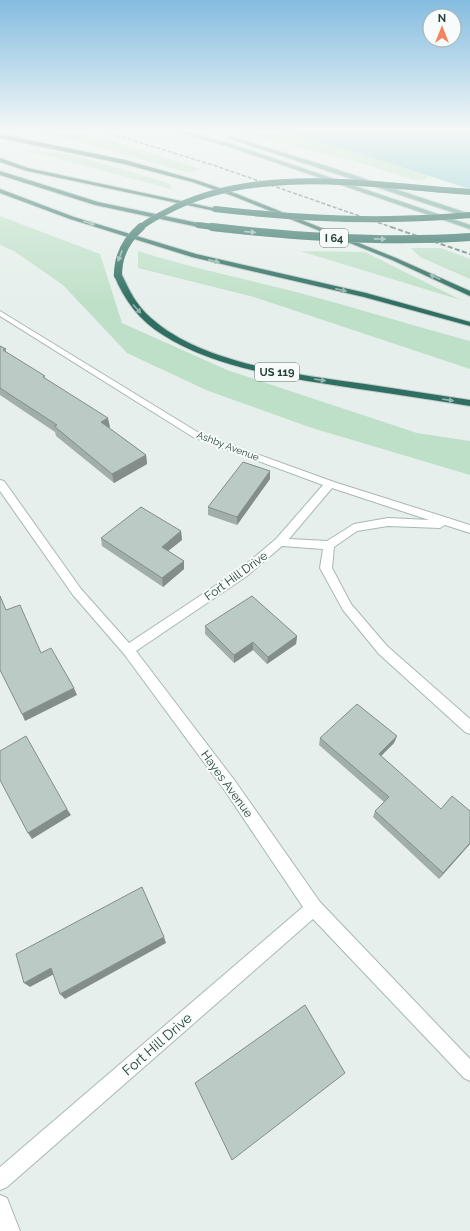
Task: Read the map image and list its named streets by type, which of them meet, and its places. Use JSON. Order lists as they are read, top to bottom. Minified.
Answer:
{"streets":{"highway":["I 64","US 119"],"street":["Ashby Avenue","Fort Hill Drive","Hayes Avenue"]},"crossings":[["Ashby Avenue","Fort Hill Drive"],["Fort Hill Drive","Hayes Avenue"]],"north":"top"}
